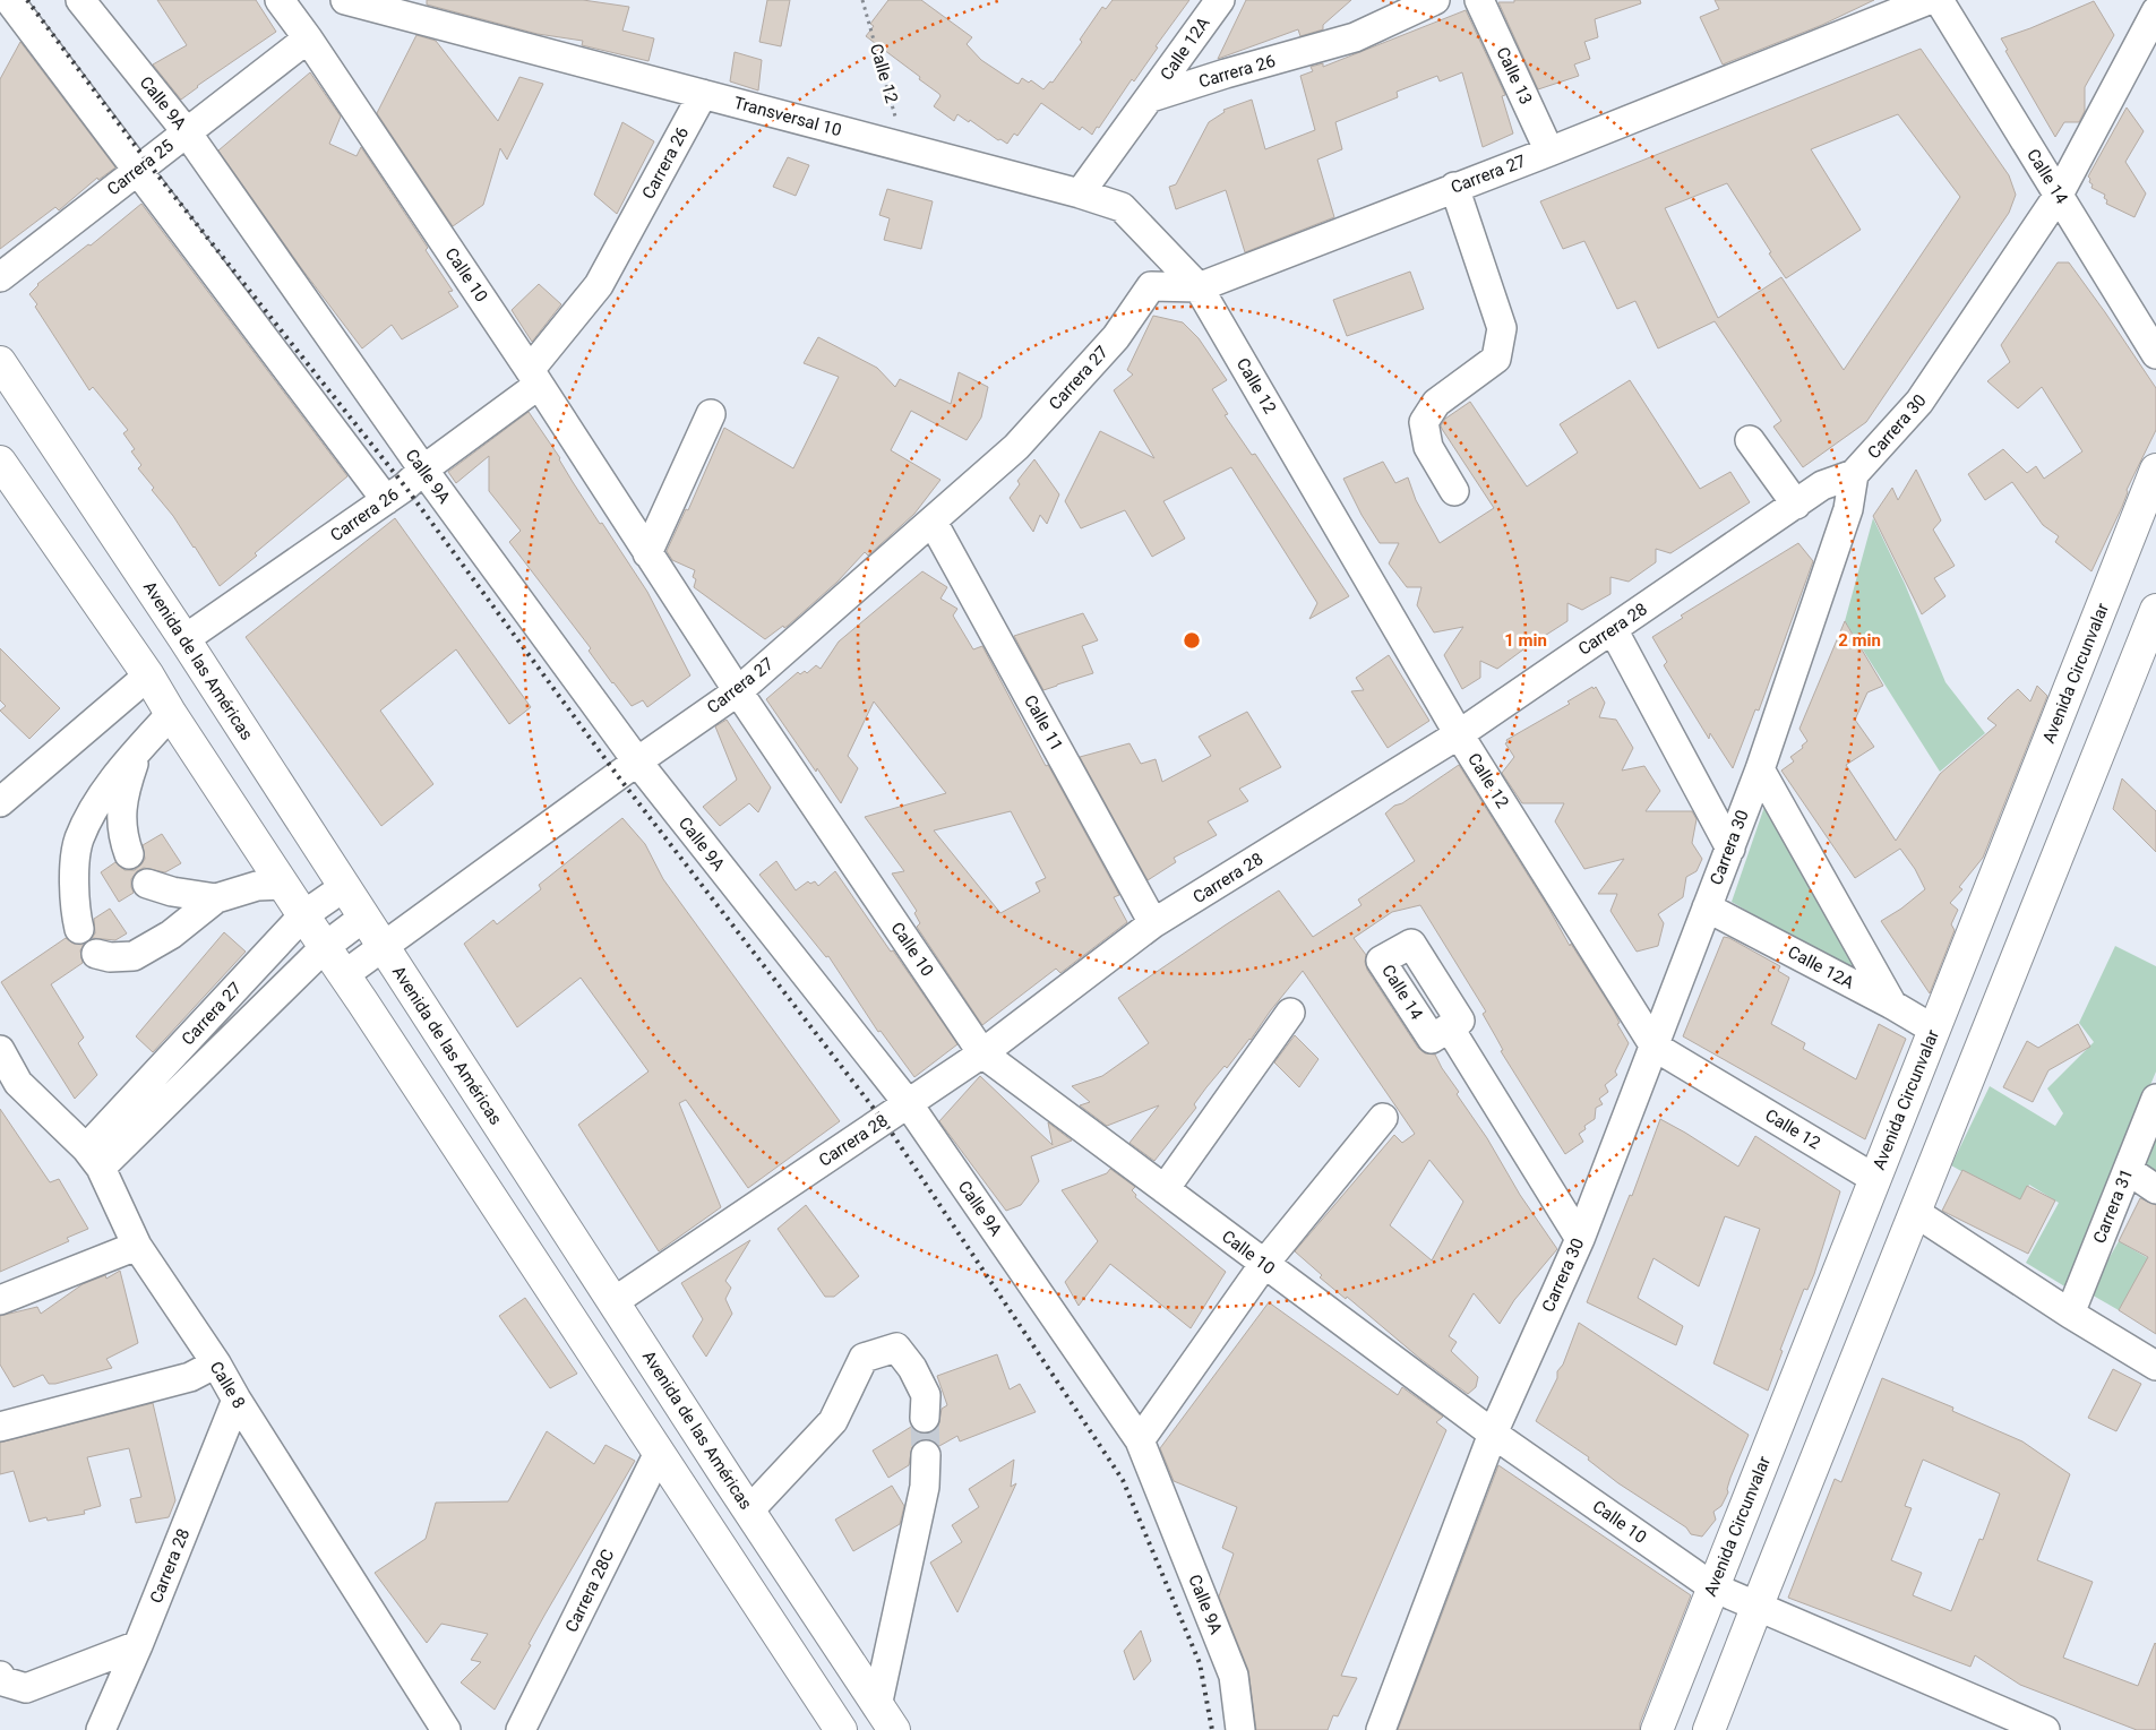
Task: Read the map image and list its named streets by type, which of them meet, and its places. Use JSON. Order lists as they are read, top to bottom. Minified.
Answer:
{"streets":{"main road":["Avenida de las Américas","Avenida Circunvalar"],"street":["Calle 12A","Carrera 26","Calle 12","Calle 13","Calle 9A","Transversal 10","Carrera 25","Carrera 27","Calle 14","Calle 10","Carrera 30","Carrera 28","Calle 11","Carrera 31","Calle 8","Carrera 28C"]},"crossings":[["Calle 12A","Carrera 26"],["Calle 12A","Carrera 30"],["Calle 12A","Avenida Circunvalar"],["Carrera 26","Calle 9A"],["Carrera 26","Transversal 10"],["Carrera 26","Calle 10"],["Carrera 26","Avenida de las Américas"],["Calle 12","Transversal 10"],["Calle 12","Carrera 27"],["Calle 12","Carrera 30"],["Calle 12","Carrera 28"],["Calle 12","Avenida Circunvalar"],["Calle 13","Carrera 27"],["Calle 9A","Carrera 25"],["Calle 9A","Carrera 27"],["Calle 9A","Carrera 28"],["Transversal 10","Carrera 27"],["Carrera 25","Calle 10"],["Carrera 27","Calle 10"],["Carrera 27","Avenida de las Américas"],["Carrera 27","Calle 11"],["Carrera 27","Calle 8"],["Calle 14","Carrera 30"],["Calle 10","Carrera 30"],["Calle 10","Carrera 28"],["Calle 10","Avenida Circunvalar"],["Carrera 30","Carrera 28"],["Carrera 28","Avenida de las Américas"],["Carrera 28","Calle 11"],["Carrera 28","Calle 8"]],"rings":["1 min","2 min"]}
